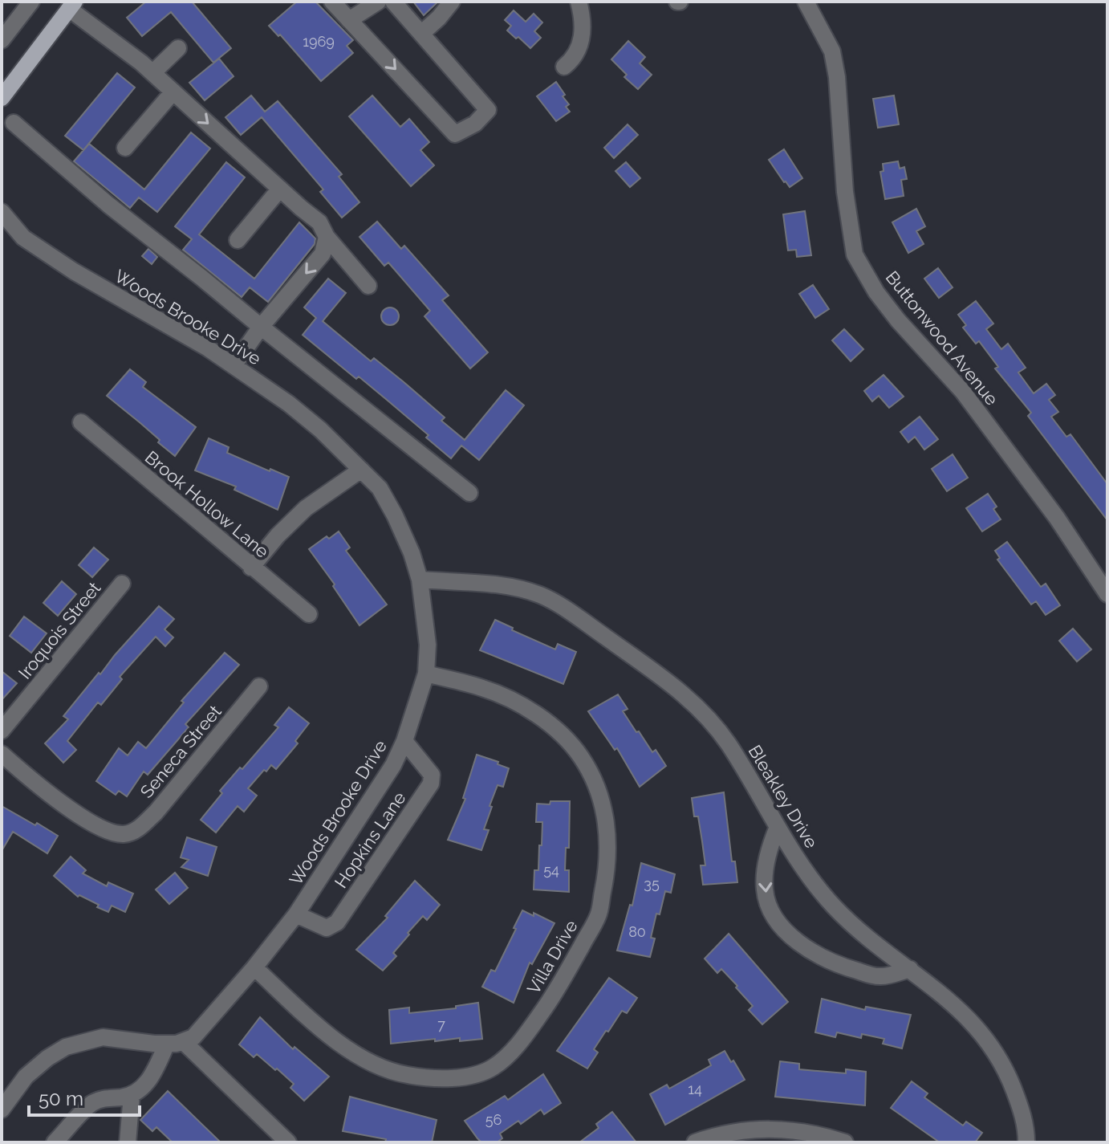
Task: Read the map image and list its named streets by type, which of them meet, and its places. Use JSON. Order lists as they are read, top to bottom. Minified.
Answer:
{"streets":{"street":["Woods Brooke Drive","Buttonwood Avenue","Brook Hollow Lane","Iroquois Street","Seneca Street","Bleakley Drive","Hopkins Lane","Villa Drive"]},"crossings":[["Woods Brooke Drive","Bleakley Drive"],["Woods Brooke Drive","Hopkins Lane"],["Woods Brooke Drive","Villa Drive"]],"house_numbers":["1969","54","35","80","7","14","56"],"scale_bar":"50 m"}
